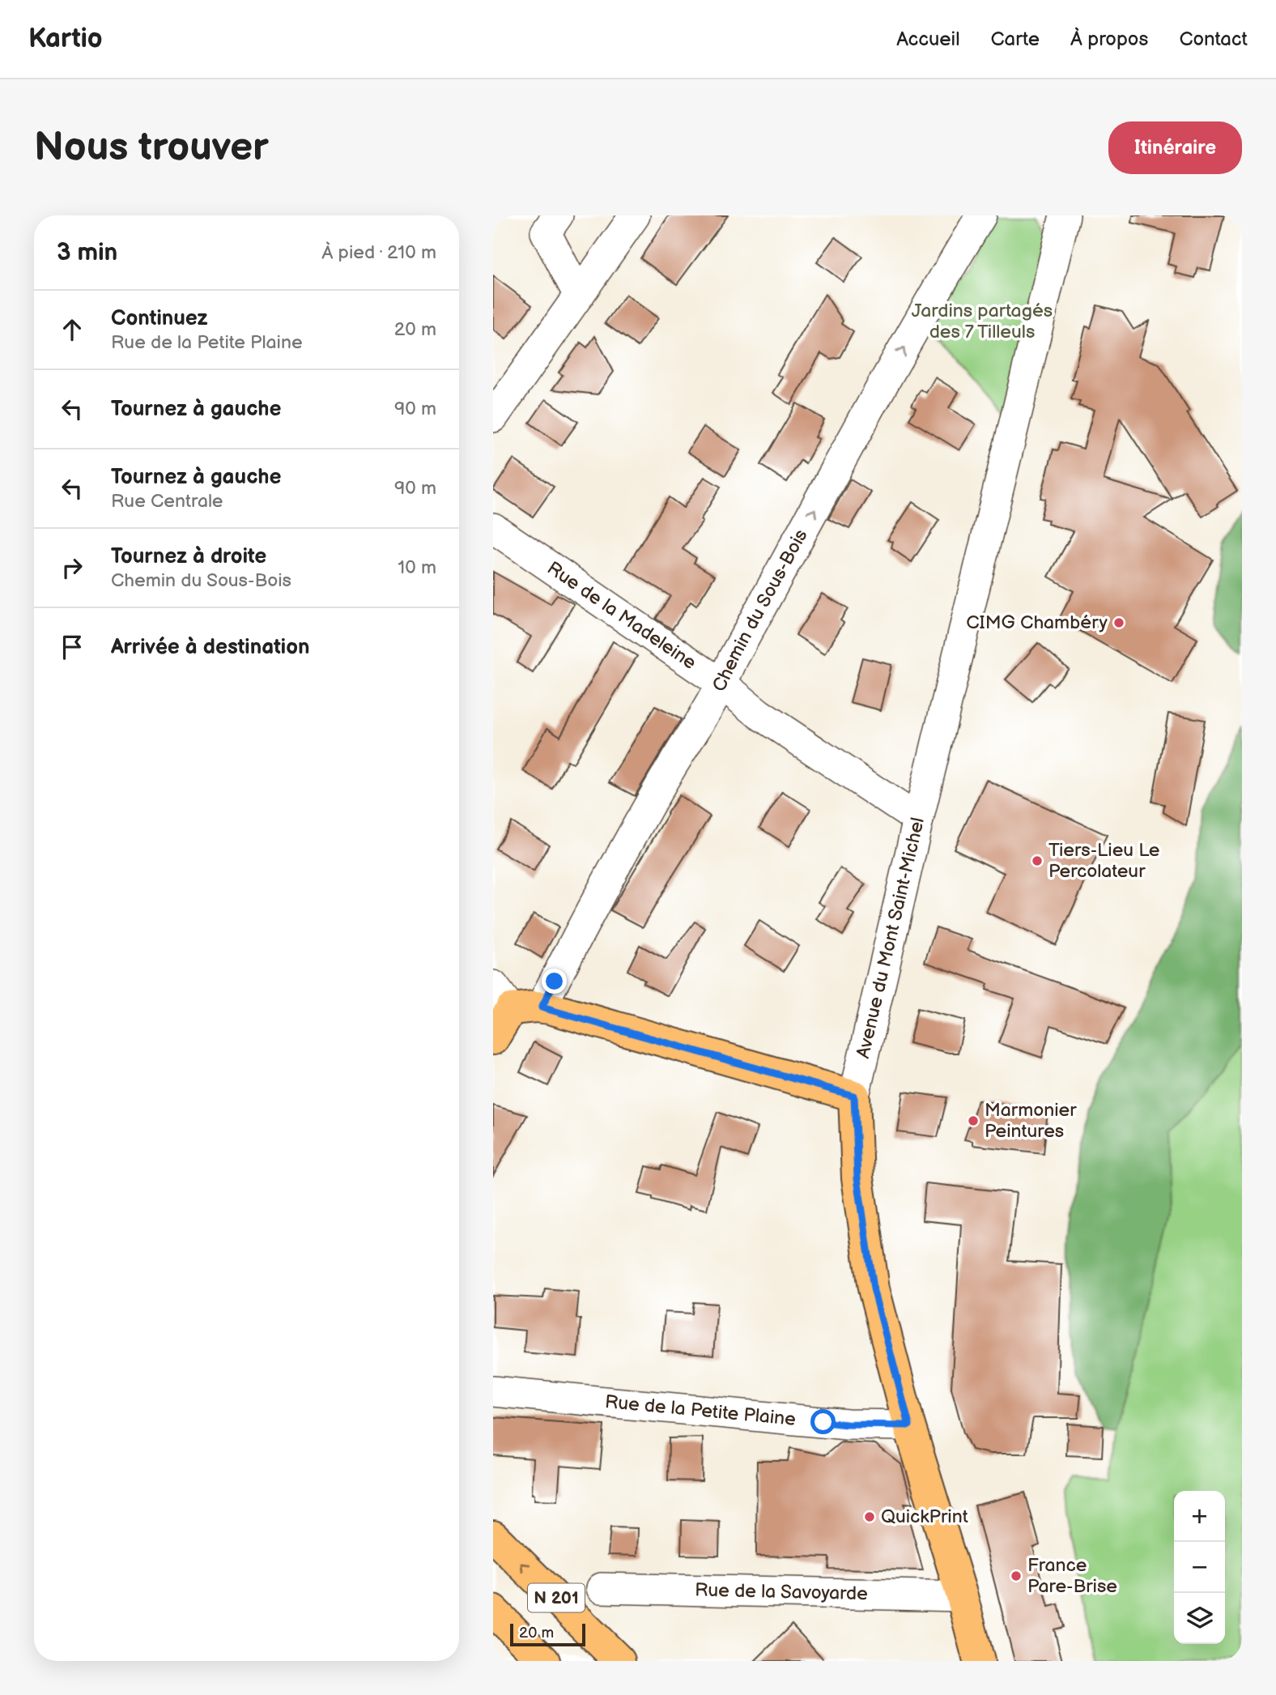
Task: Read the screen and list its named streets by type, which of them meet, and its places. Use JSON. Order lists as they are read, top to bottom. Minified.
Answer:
{"streets":{"main road":["Avenue du Mont Saint-Michel","N 201"],"street":["Chemin du Sous-Bois","Rue de la Madeleine","Rue de la Petite Plaine","Rue de la Savoyarde"]},"crossings":[["Chemin du Sous-Bois","Rue de la Madeleine"],["Rue de la Madeleine","Avenue du Mont Saint-Michel"],["Avenue du Mont Saint-Michel","Rue de la Petite Plaine"],["Avenue du Mont Saint-Michel","Rue de la Savoyarde"]],"one_way":["Chemin du Sous-Bois"],"parks":["Jardins partagés des 7 Tilleuls"],"places":["CIMG Chambéry","Tiers-Lieu Le Percolateur","Marmonier Peintures","QuickPrint","France Pare-Brise"],"scale_bar":"20 m","page":{"header":"Kartio","nav":["Accueil","Carte","À propos","Contact"],"buttons":"Itinéraire","title":"Nous trouver","heading":["3 min","À pied · 210 m"],"list":[["Continuez","Rue de la Petite Plaine","20 m"],["Tournez à gauche","90 m"],["Tournez à gauche","Rue Centrale","90 m"],["Tournez à droite","Chemin du Sous-Bois","10 m"],"Arrivée à destination"],"map_buttons":["+","−"],"scale":"20 m"}}
